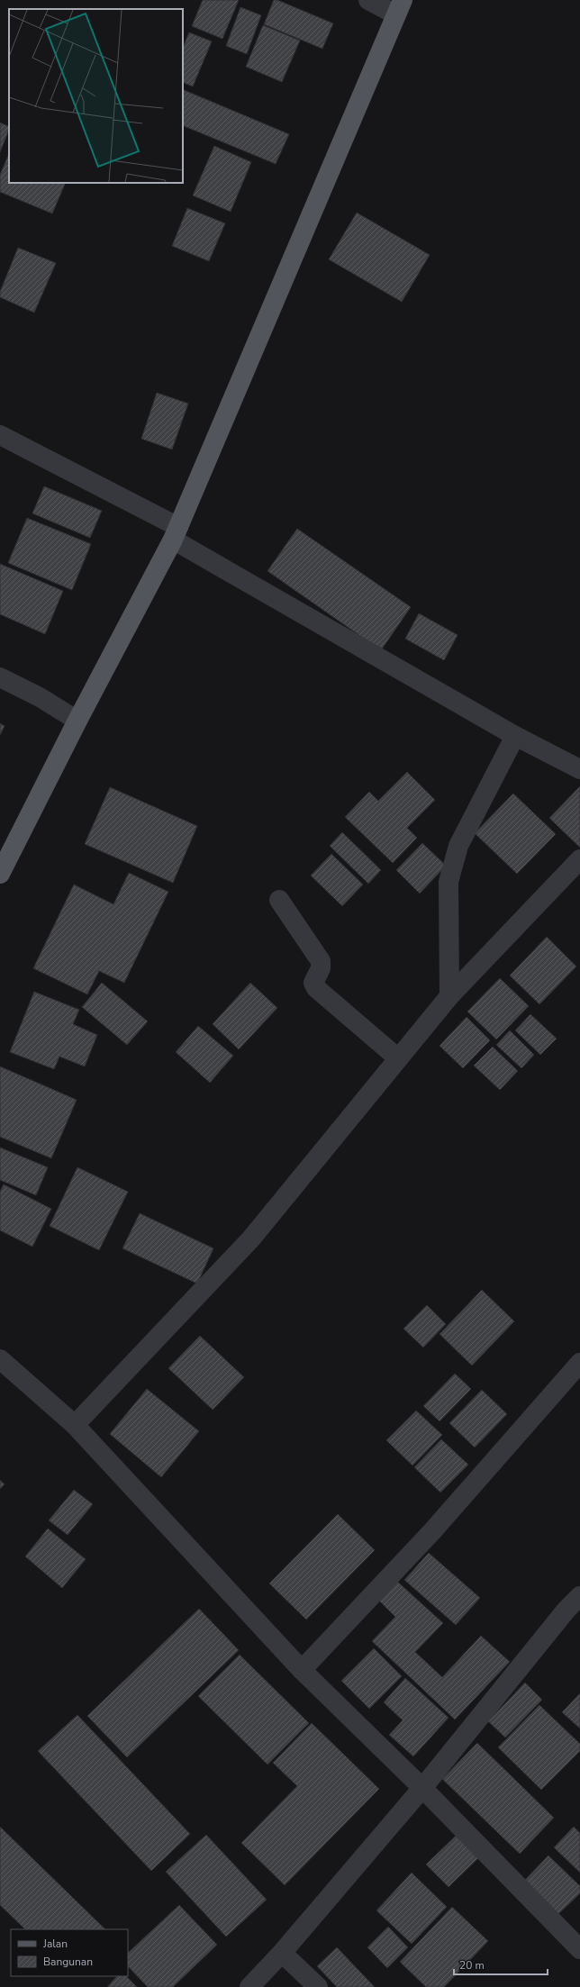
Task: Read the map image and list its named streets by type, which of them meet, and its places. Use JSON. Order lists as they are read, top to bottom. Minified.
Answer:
{"legend":["Jalan","Bangunan"],"scale_bar":"20 m"}
